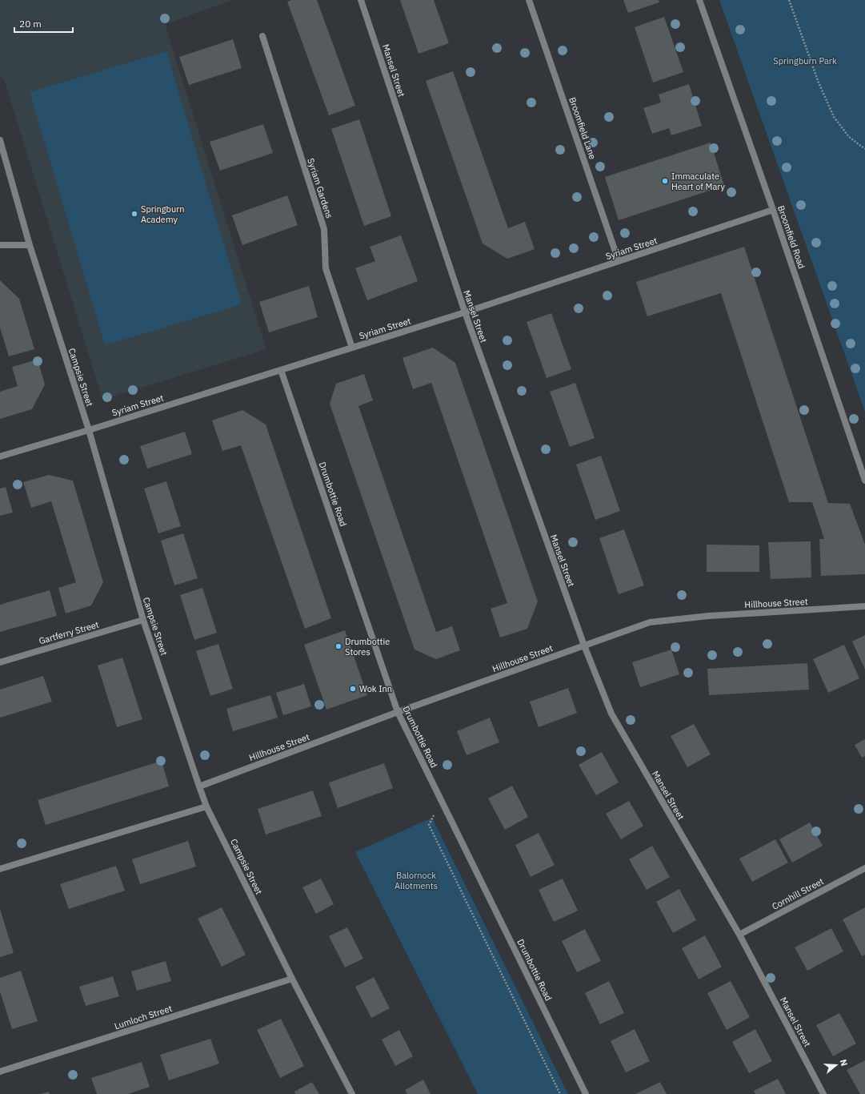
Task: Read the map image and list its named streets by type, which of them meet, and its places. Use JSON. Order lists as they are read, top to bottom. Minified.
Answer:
{"streets":{"street":["Mansel Street","Broomfield Lane","Syriam Gardens","Broomfield Road","Syriam Street","Campsie Street","Drumbottie Road","Hillhouse Street","Gartferry Street","Cornhill Street","Lumloch Street"]},"crossings":[["Mansel Street","Syriam Street"],["Mansel Street","Hillhouse Street"],["Mansel Street","Cornhill Street"],["Broomfield Lane","Syriam Street"],["Syriam Gardens","Syriam Street"],["Broomfield Road","Syriam Street"],["Syriam Street","Campsie Street"],["Syriam Street","Drumbottie Road"],["Campsie Street","Hillhouse Street"],["Campsie Street","Gartferry Street"],["Campsie Street","Lumloch Street"],["Drumbottie Road","Hillhouse Street"]],"parks":["Springburn Park","Balornock Allotments"],"places":["Immaculate Heart of Mary","Springburn Academy","Drumbottie Stores","Wok Inn"],"scale_bar":"20 m","north":"right"}
